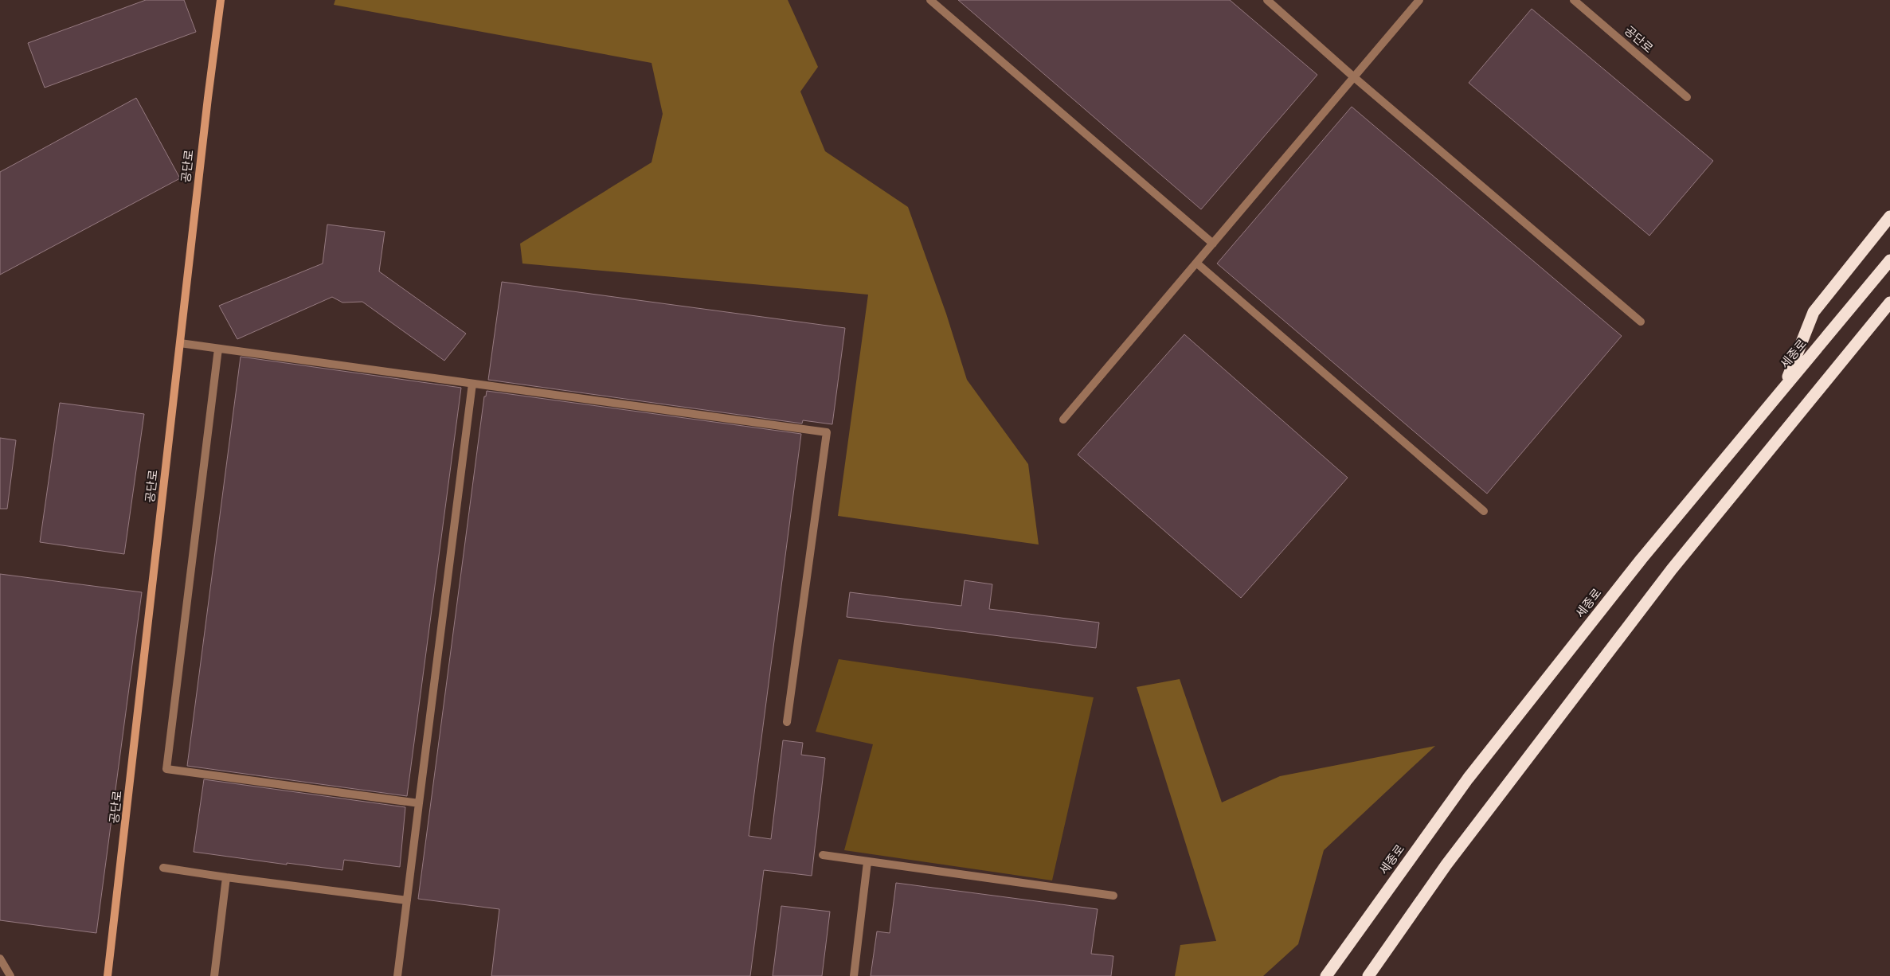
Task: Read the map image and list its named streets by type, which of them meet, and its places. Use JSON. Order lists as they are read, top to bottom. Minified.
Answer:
{"streets":{"highway":["세종로"],"street":["공단로"]}}
